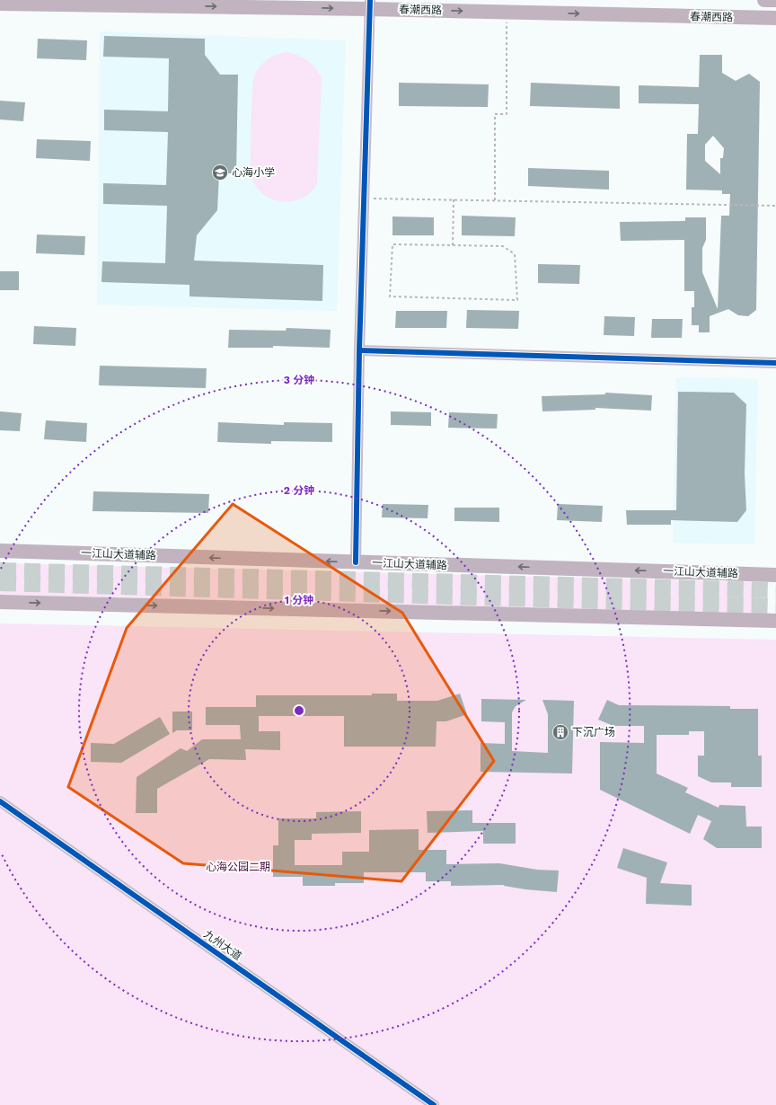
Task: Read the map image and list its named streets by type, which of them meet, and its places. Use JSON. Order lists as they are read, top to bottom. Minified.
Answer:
{"streets":{"main road":["春潮西路","一江山大道辅路"],"street":["九州大道"]},"one_way":["春潮西路"],"parks":["心海公园二期"],"places":{"school or university":["心海小学"],"building":["下沉广场"]},"rings":["3 分钟","2 分钟","1 分钟"]}
